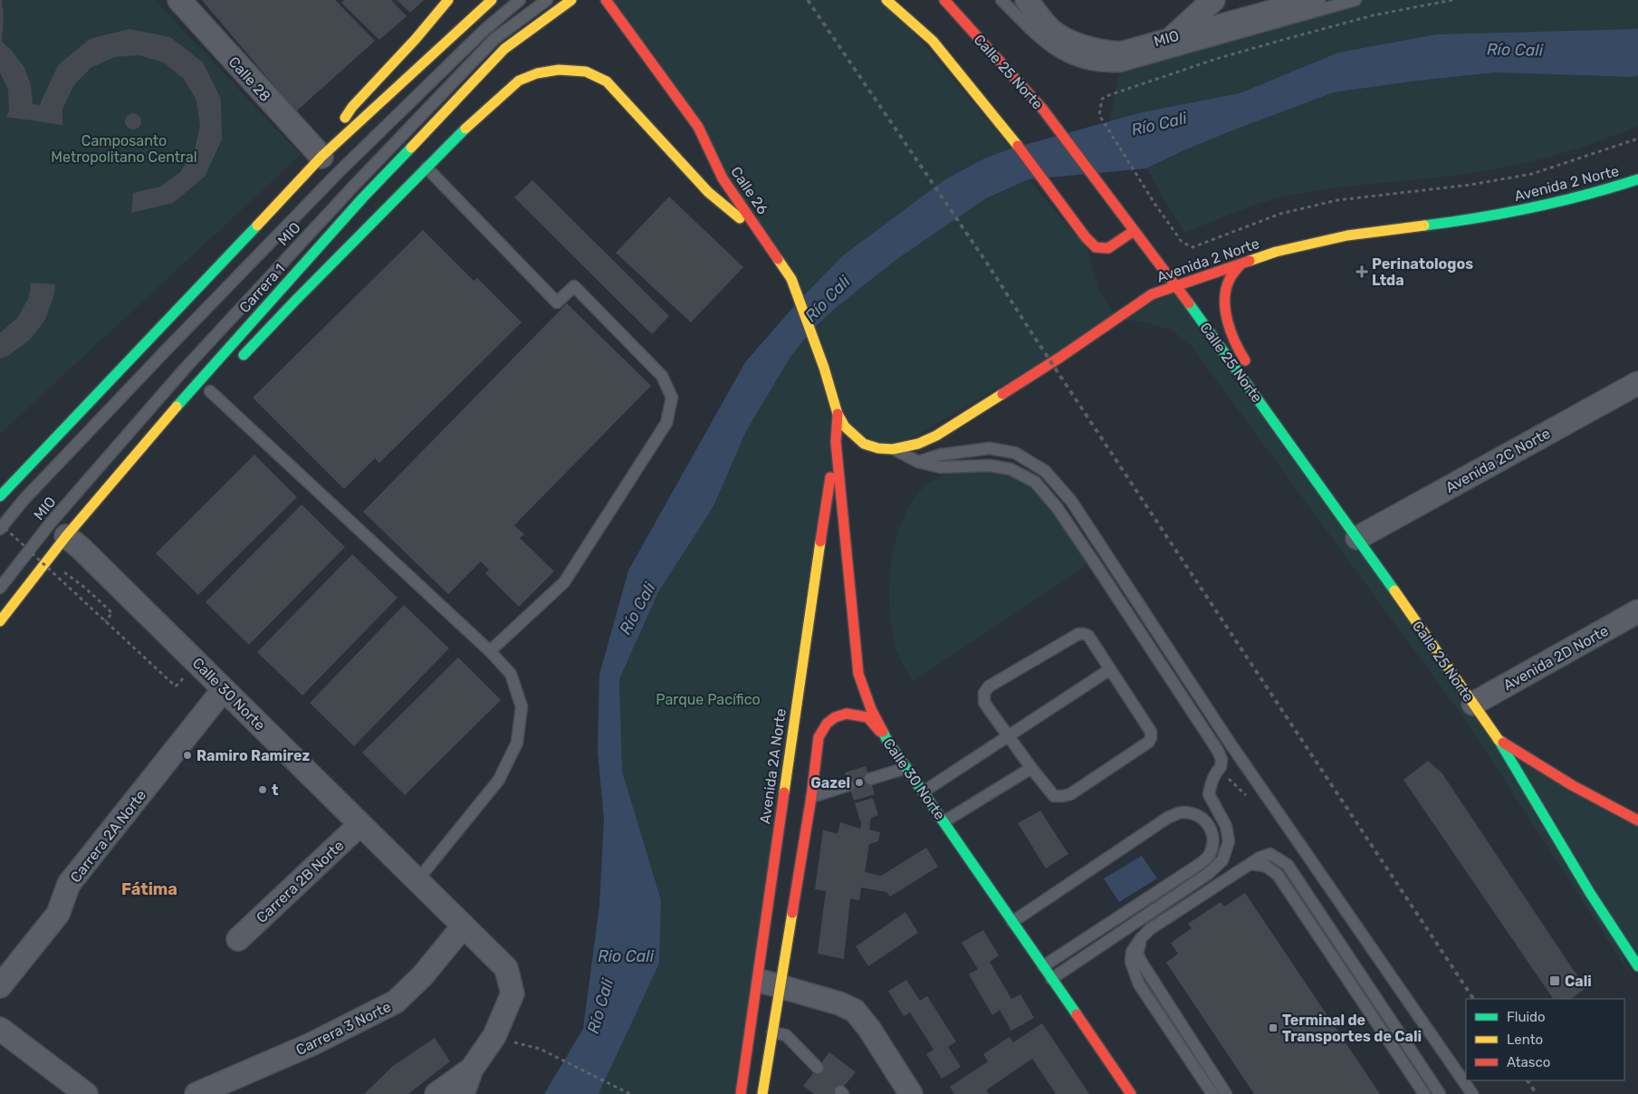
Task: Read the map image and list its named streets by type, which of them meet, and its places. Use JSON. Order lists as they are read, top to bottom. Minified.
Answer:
{"streets":{"main road":["Calle 25 Norte","Avenida 2 Norte","Calle 26","Carrera 1","Calle 30 Norte","Avenida 2A Norte"],"street":["Calle 28","Avenida 2C Norte","Avenida 2D Norte","Carrera 2A Norte","Carrera 2B Norte","Carrera 3 Norte"],"lane":["MIO"]},"crossings":[["Calle 25 Norte","Avenida 2 Norte"],["Calle 25 Norte","Avenida 2C Norte"],["Calle 25 Norte","Avenida 2D Norte"],["Avenida 2 Norte","Calle 26"],["Avenida 2 Norte","Calle 30 Norte"],["Calle 26","Calle 30 Norte"],["Carrera 1","Calle 30 Norte"],["Calle 30 Norte","Avenida 2A Norte"],["Calle 30 Norte","Carrera 2A Norte"],["Calle 30 Norte","Carrera 2B Norte"],["Calle 30 Norte","Carrera 3 Norte"]],"districts":["Fátima"],"water":["Río Cali","Rio Cali"],"parks":["Camposanto Metropolitano Central","Parque Pacífico"],"places":{"health":["Perinatologos Ltda"],"other":["Ramiro Ramirez","Gazel","t"],"transit":["Cali","Terminal de Transportes de Cali"]},"legend":["Fluido","Lento","Atasco"]}
